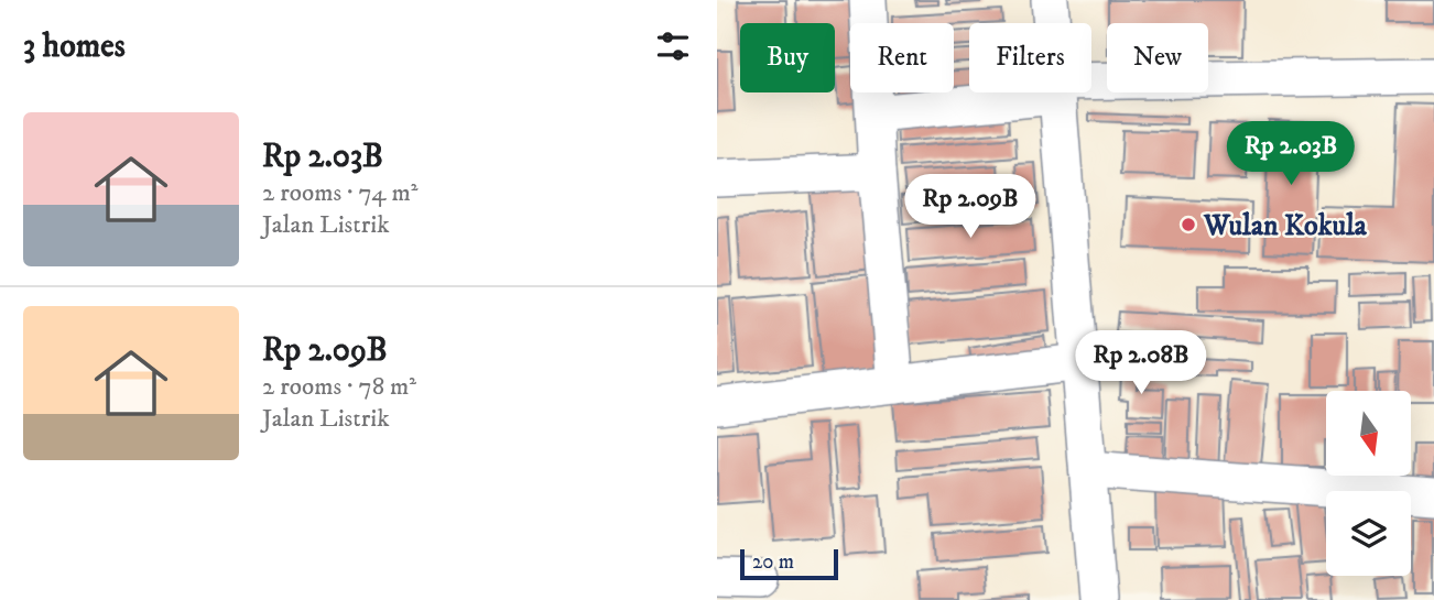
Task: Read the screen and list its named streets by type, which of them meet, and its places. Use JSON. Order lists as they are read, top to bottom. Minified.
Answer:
{"places":["Wulan Kokula"],"scale_bar":"20 m","north":"bottom","page":{"heading":"3 homes","chip":["Buy","Rent","Filters","New"],"list":[{"name":"Rp 2.03B","note":"2 rooms · 74 m² · Jalan Listrik"},{"name":"Rp 2.09B","note":"2 rooms · 78 m² · Jalan Listrik"}],"price":["Rp 2.03B","Rp 2.09B","Rp 2.08B"],"scale":"20 m"}}
